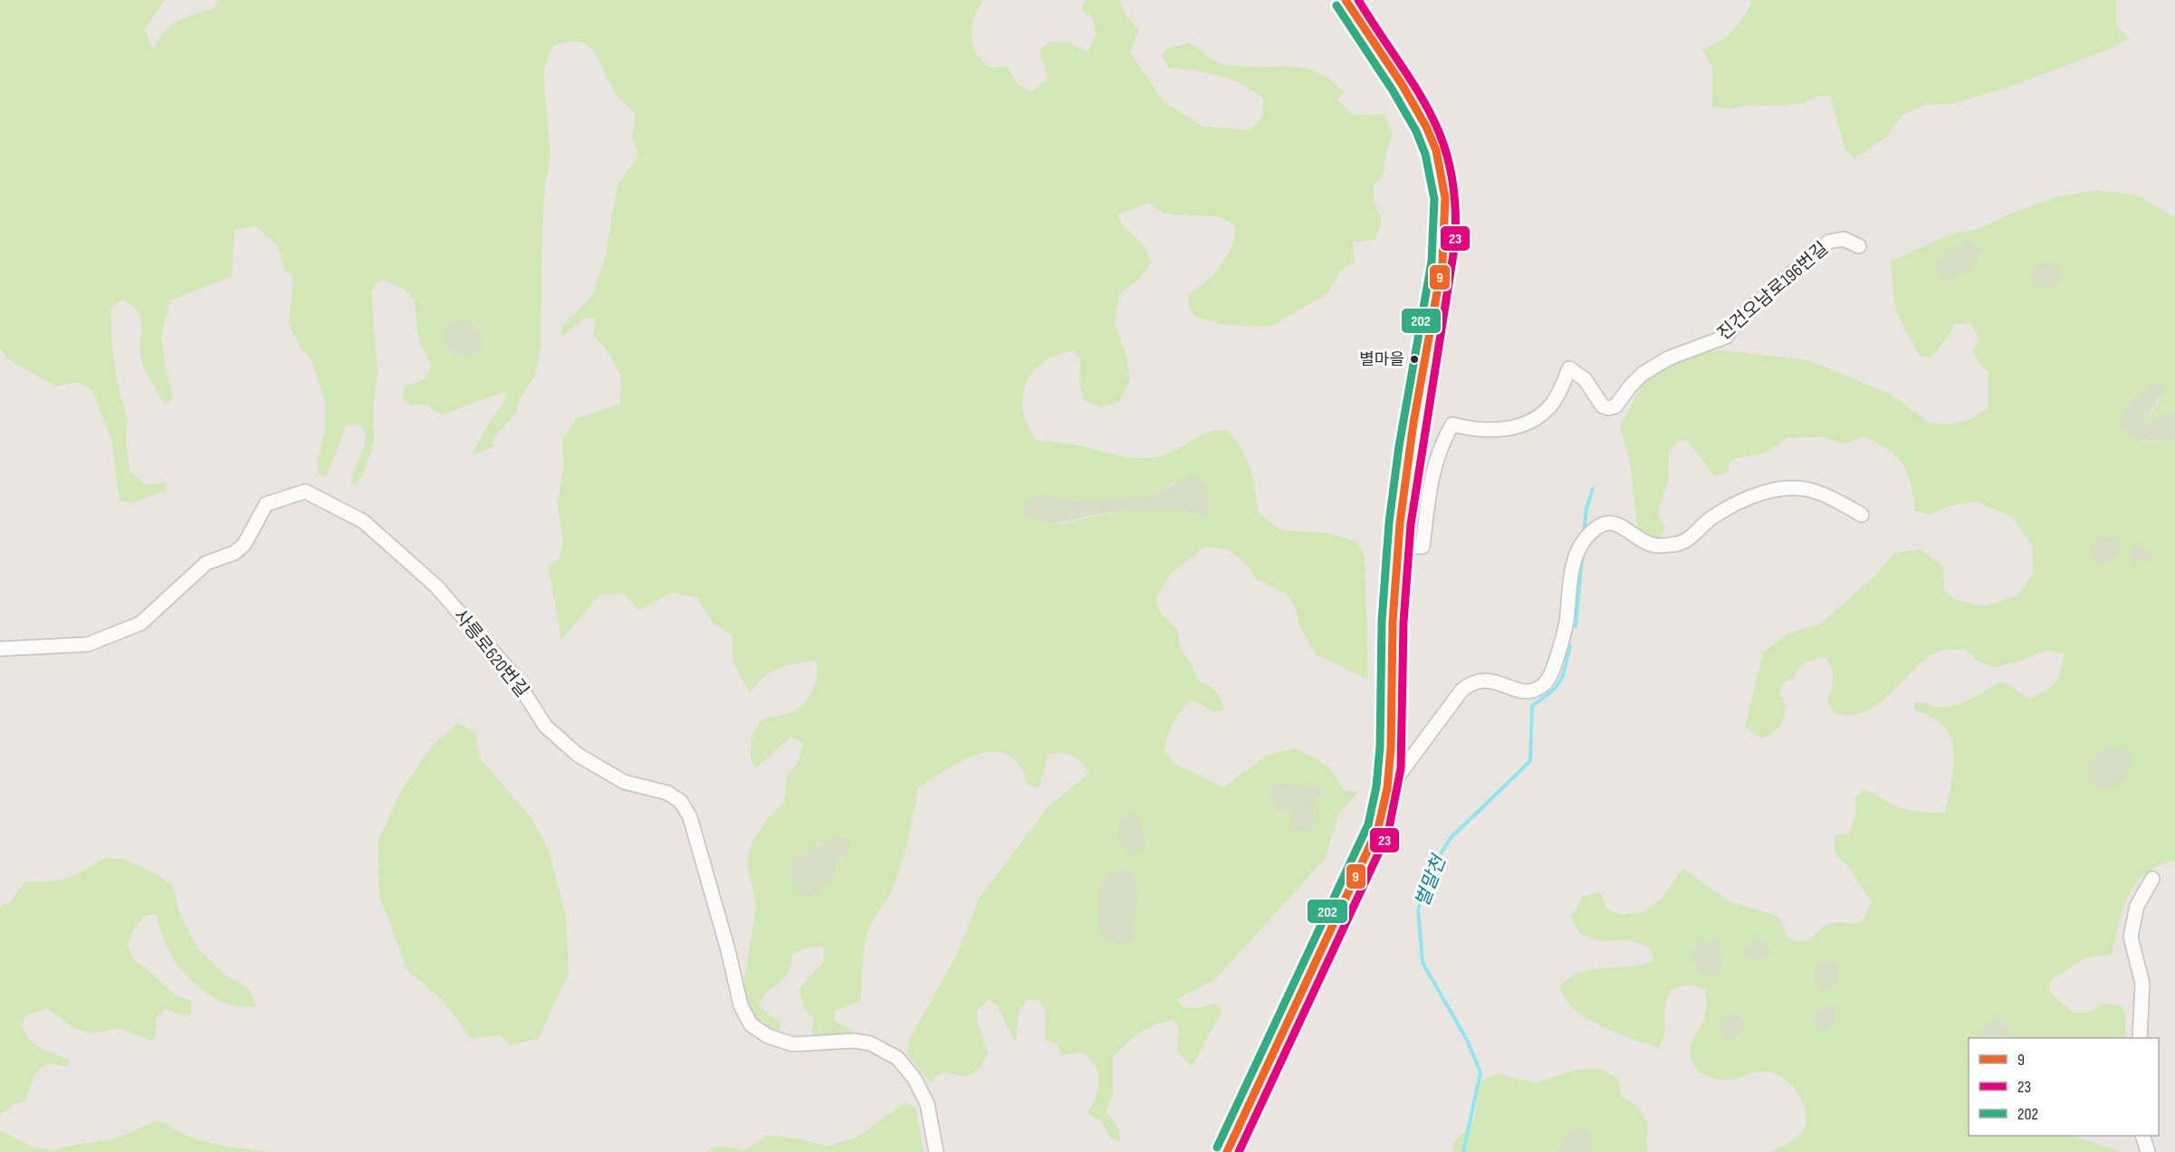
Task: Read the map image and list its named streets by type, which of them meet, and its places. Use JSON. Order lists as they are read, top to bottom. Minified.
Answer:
{"streets":{"street":["진건오남로196번길","사릉로620번길"]},"water":["벌말천"],"places":["별마을"],"lines":["transit line 9","transit line 23","transit line 202"],"legend":["9","23","202"]}
